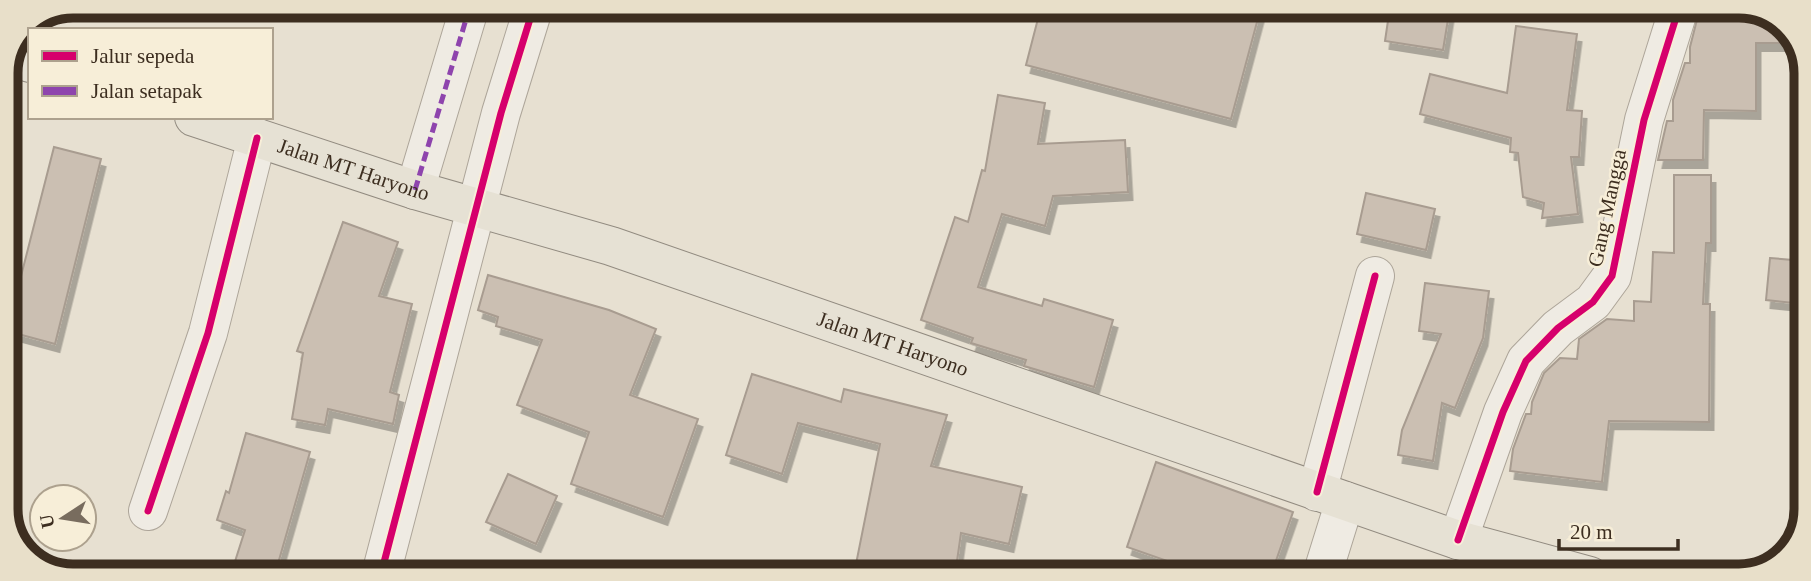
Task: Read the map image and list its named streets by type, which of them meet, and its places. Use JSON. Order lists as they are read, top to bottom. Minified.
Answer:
{"streets":{"main road":["Jalan MT Haryono"],"street":["Gang Mangga"]},"crossings":[["Jalan MT Haryono","Gang Mangga"]],"legend":["Jalur sepeda","Jalan setapak"],"scale_bar":"20 m","north":"left"}
